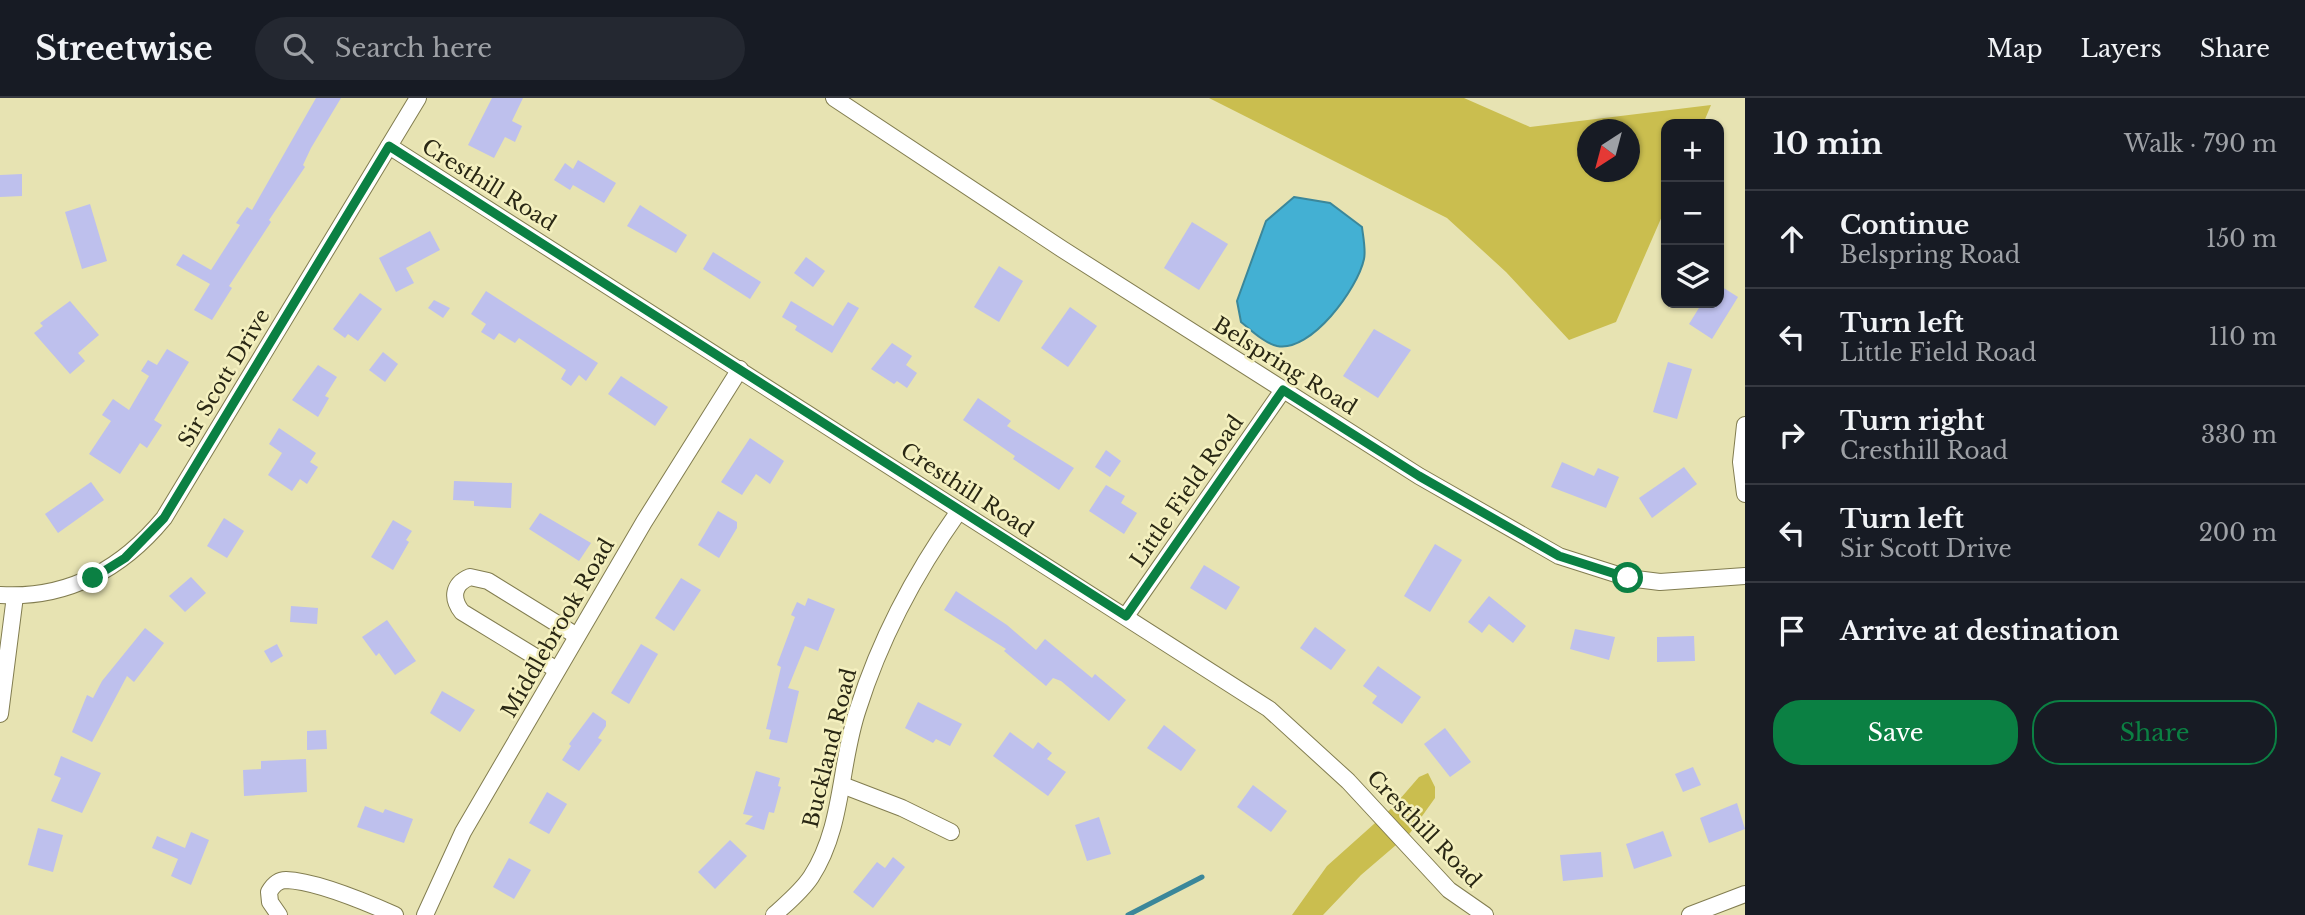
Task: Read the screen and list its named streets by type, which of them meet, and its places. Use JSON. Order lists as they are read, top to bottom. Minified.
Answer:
{"streets":{"street":["Cresthill Road","Belspring Road","Sir Scott Drive","Little Field Road","Middlebrook Road","Buckland Road"]},"crossings":[["Cresthill Road","Sir Scott Drive"],["Cresthill Road","Little Field Road"],["Cresthill Road","Middlebrook Road"],["Cresthill Road","Buckland Road"],["Belspring Road","Little Field Road"]],"north":"bottom left","page":{"header":"Streetwise","search":"Search here","nav":["Map","Layers","Share"],"heading":["10 min","Walk · 790 m"],"map_buttons":["+","−"],"list":[["Continue","Belspring Road","150 m"],["Turn left","Little Field Road","110 m"],["Turn right","Cresthill Road","330 m"],["Turn left","Sir Scott Drive","200 m"],"Arrive at destination"],"buttons":["Save","Share"]}}
